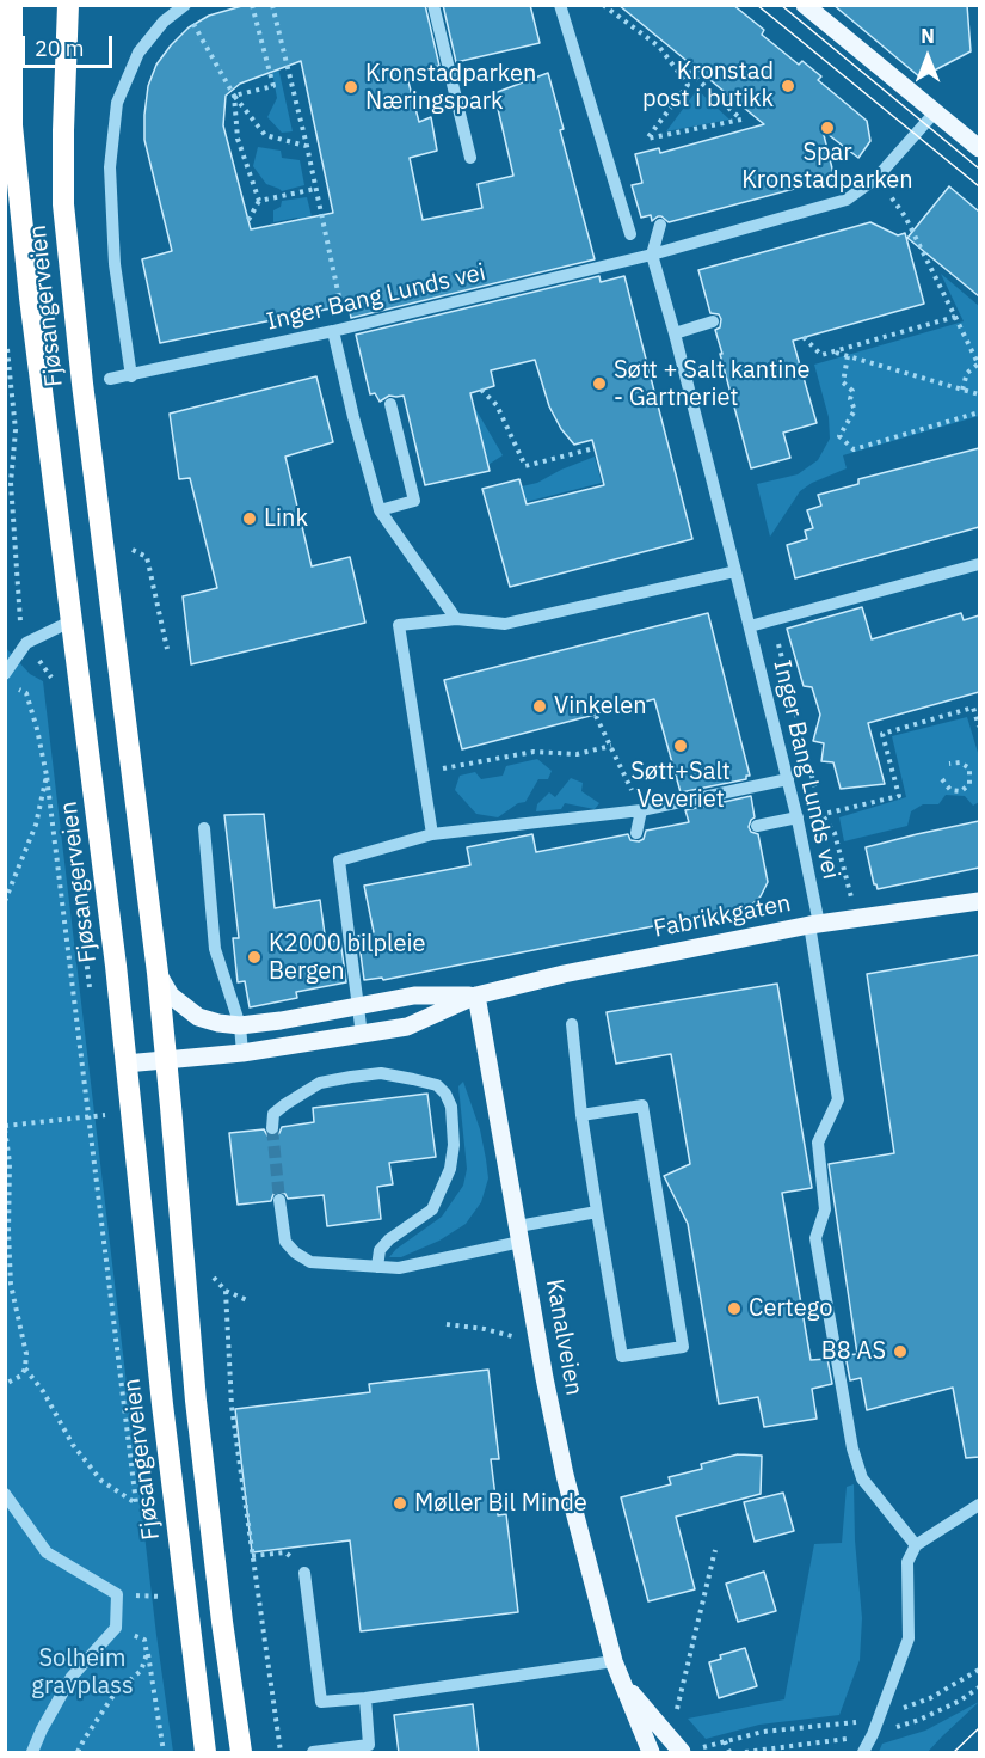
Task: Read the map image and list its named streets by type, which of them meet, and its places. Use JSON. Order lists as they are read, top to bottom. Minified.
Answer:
{"streets":{"highway":["Fjøsangerveien"],"main road":["Fabrikkgaten","Kanalveien"],"street":["Inger Bang Lunds vei"]},"crossings":[["Inger Bang Lunds vei","Fabrikkgaten"],["Fjøsangerveien","Fabrikkgaten"],["Fabrikkgaten","Kanalveien"]],"parks":["Solheim gravplass"],"places":["Kronstad post i butikk","Kronstadparken Næringspark","Spar Kronstadparken","Søtt + Salt kantine - Gartneriet","Link","Vinkelen","Søtt+Salt Veveriet","K2000 bilpleie Bergen","Certego","B8 AS","Møller Bil Minde"],"scale_bar":"20 m","north":"top"}
